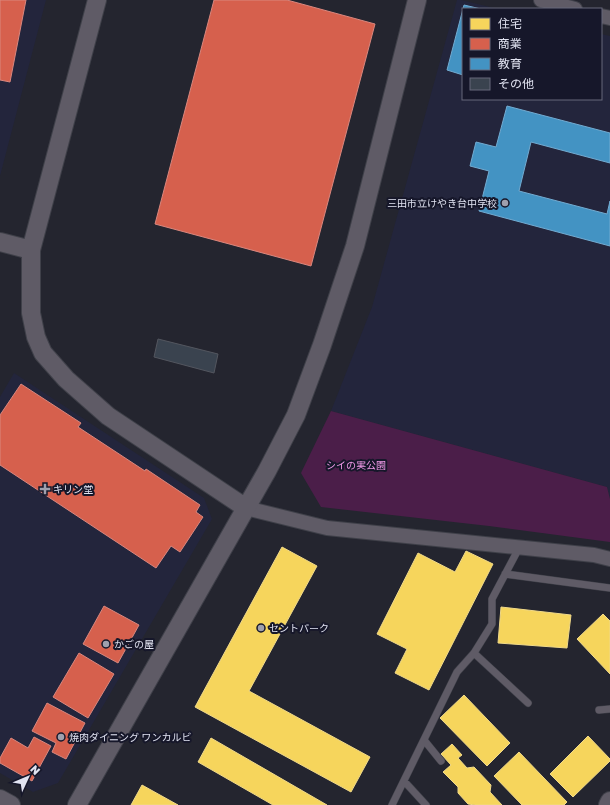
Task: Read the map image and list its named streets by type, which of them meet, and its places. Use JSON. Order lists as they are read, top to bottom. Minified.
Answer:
{"parks":["シイの実公園"],"places":{"other":["三田市立けやき台中学校","セントパーク","かごの屋","焼肉ダイニング ワンカルビ"],"health":["キリン堂"]},"legend":["住宅","商業","教育","その他"],"north":"top right"}
